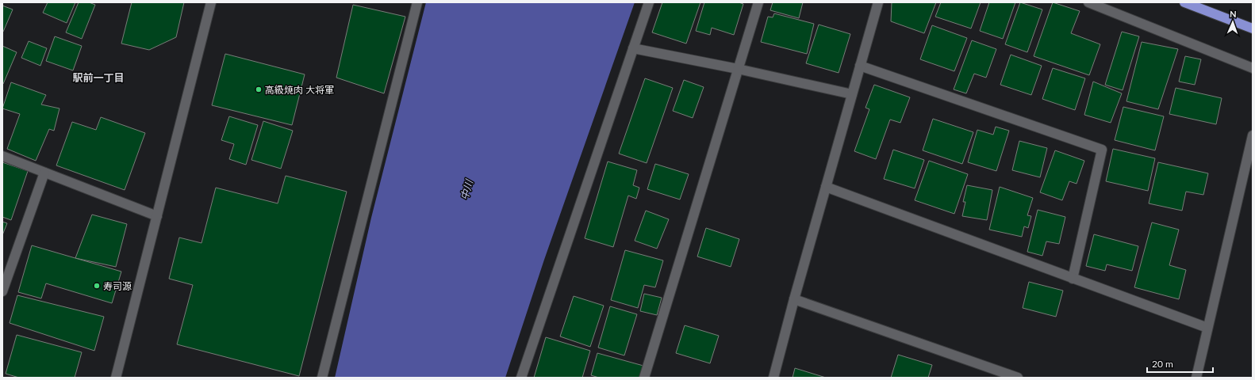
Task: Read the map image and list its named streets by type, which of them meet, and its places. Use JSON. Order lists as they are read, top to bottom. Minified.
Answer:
{"districts":["駅前一丁目"],"water":["中川"],"places":["高級焼肉 大将軍","寿司源"],"scale_bar":"20 m","north":"top"}
